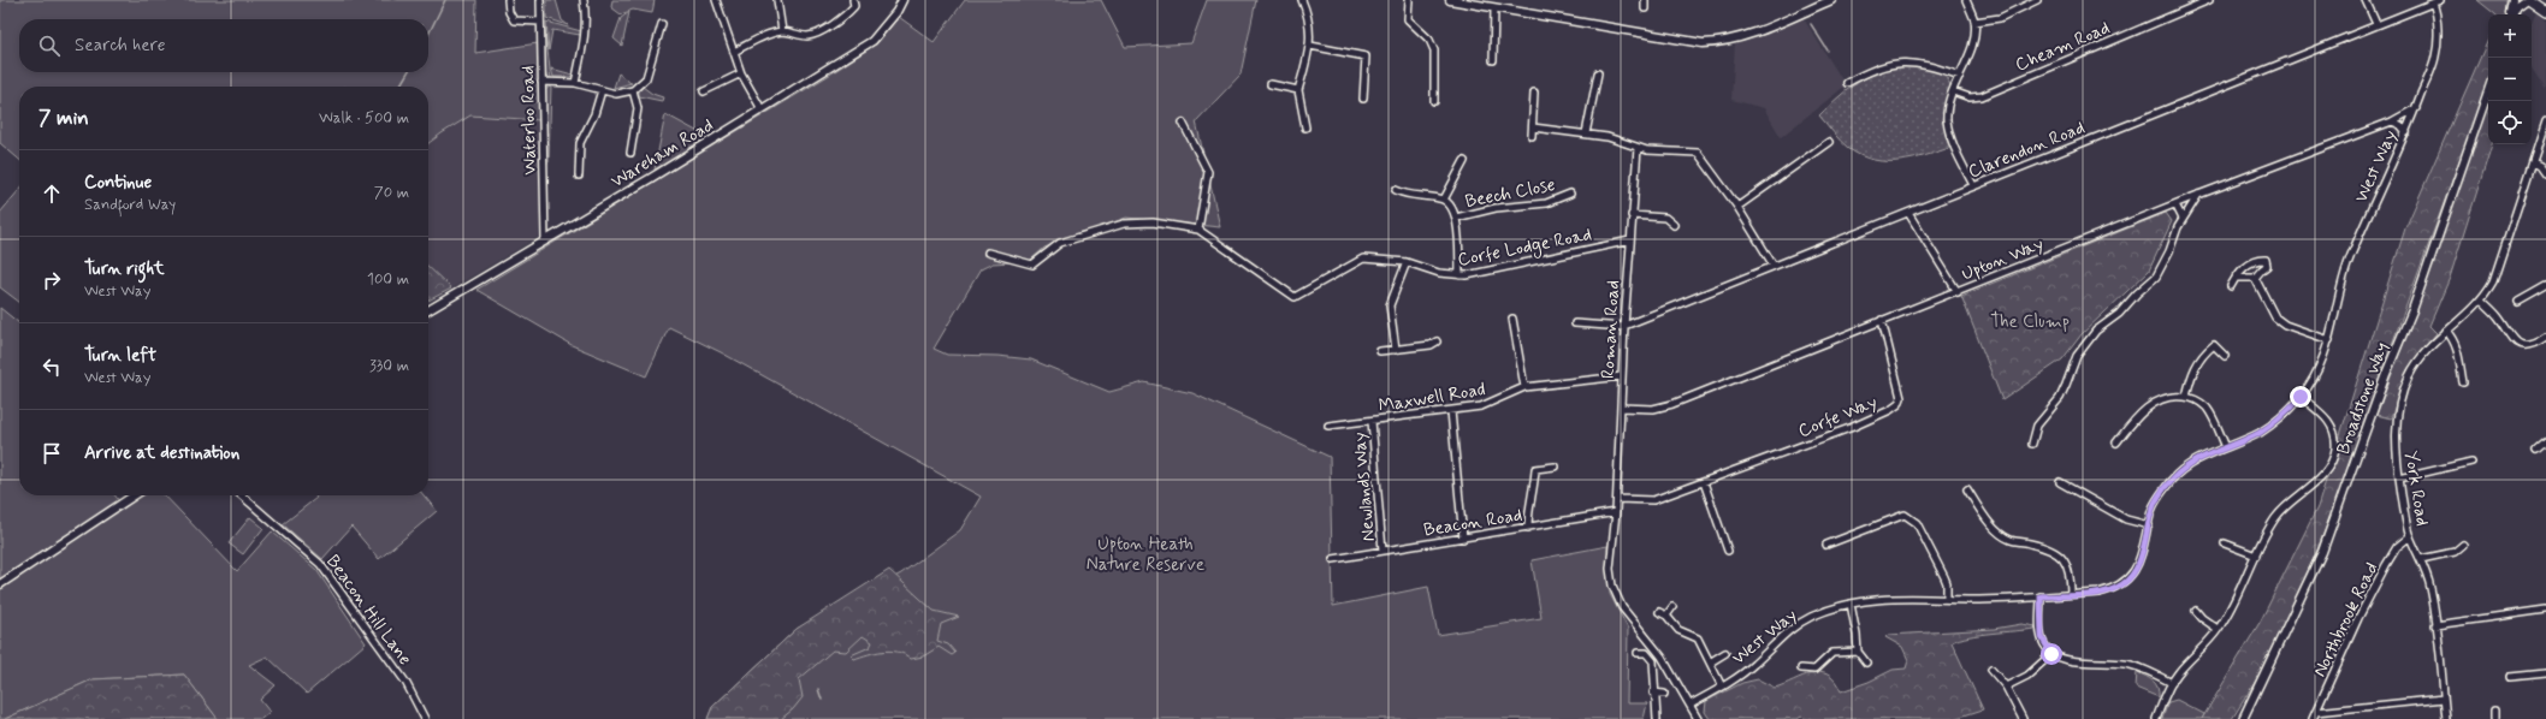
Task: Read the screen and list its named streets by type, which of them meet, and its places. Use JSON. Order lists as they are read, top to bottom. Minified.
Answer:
{"streets":{"street":["Cheam Road","Waterloo Road","Clarendon Road","Wareham Road","West Way","Beech Close","Corfe Lodge Road","Upton Way","Roman Road","Maxwell Road","Broadstone Way","Corfe Way","Newlands Way","York Road","Beacon Road","Beacon Hill Lane","Northbrook Road"]},"crossings":[["Waterloo Road","Wareham Road"],["Clarendon Road","West Way"],["Clarendon Road","Roman Road"],["West Way","Upton Way"],["West Way","Roman Road"],["Beech Close","Corfe Lodge Road"],["Corfe Lodge Road","Roman Road"],["Upton Way","Roman Road"],["Upton Way","Corfe Way"],["Roman Road","Maxwell Road"],["Roman Road","Corfe Way"],["Roman Road","Beacon Road"],["Maxwell Road","Newlands Way"],["Newlands Way","Beacon Road"],["York Road","Northbrook Road"]],"parks":["The Clump","Upton Heath Nature Reserve"],"page":{"map_buttons":["+","−"],"search":"Search here","heading":["7 min","Walk · 500 m"],"list":[["Continue","Sandford Way","70 m"],["Turn right","West Way","100 m"],["Turn left","West Way","330 m"],"Arrive at destination"]}}
